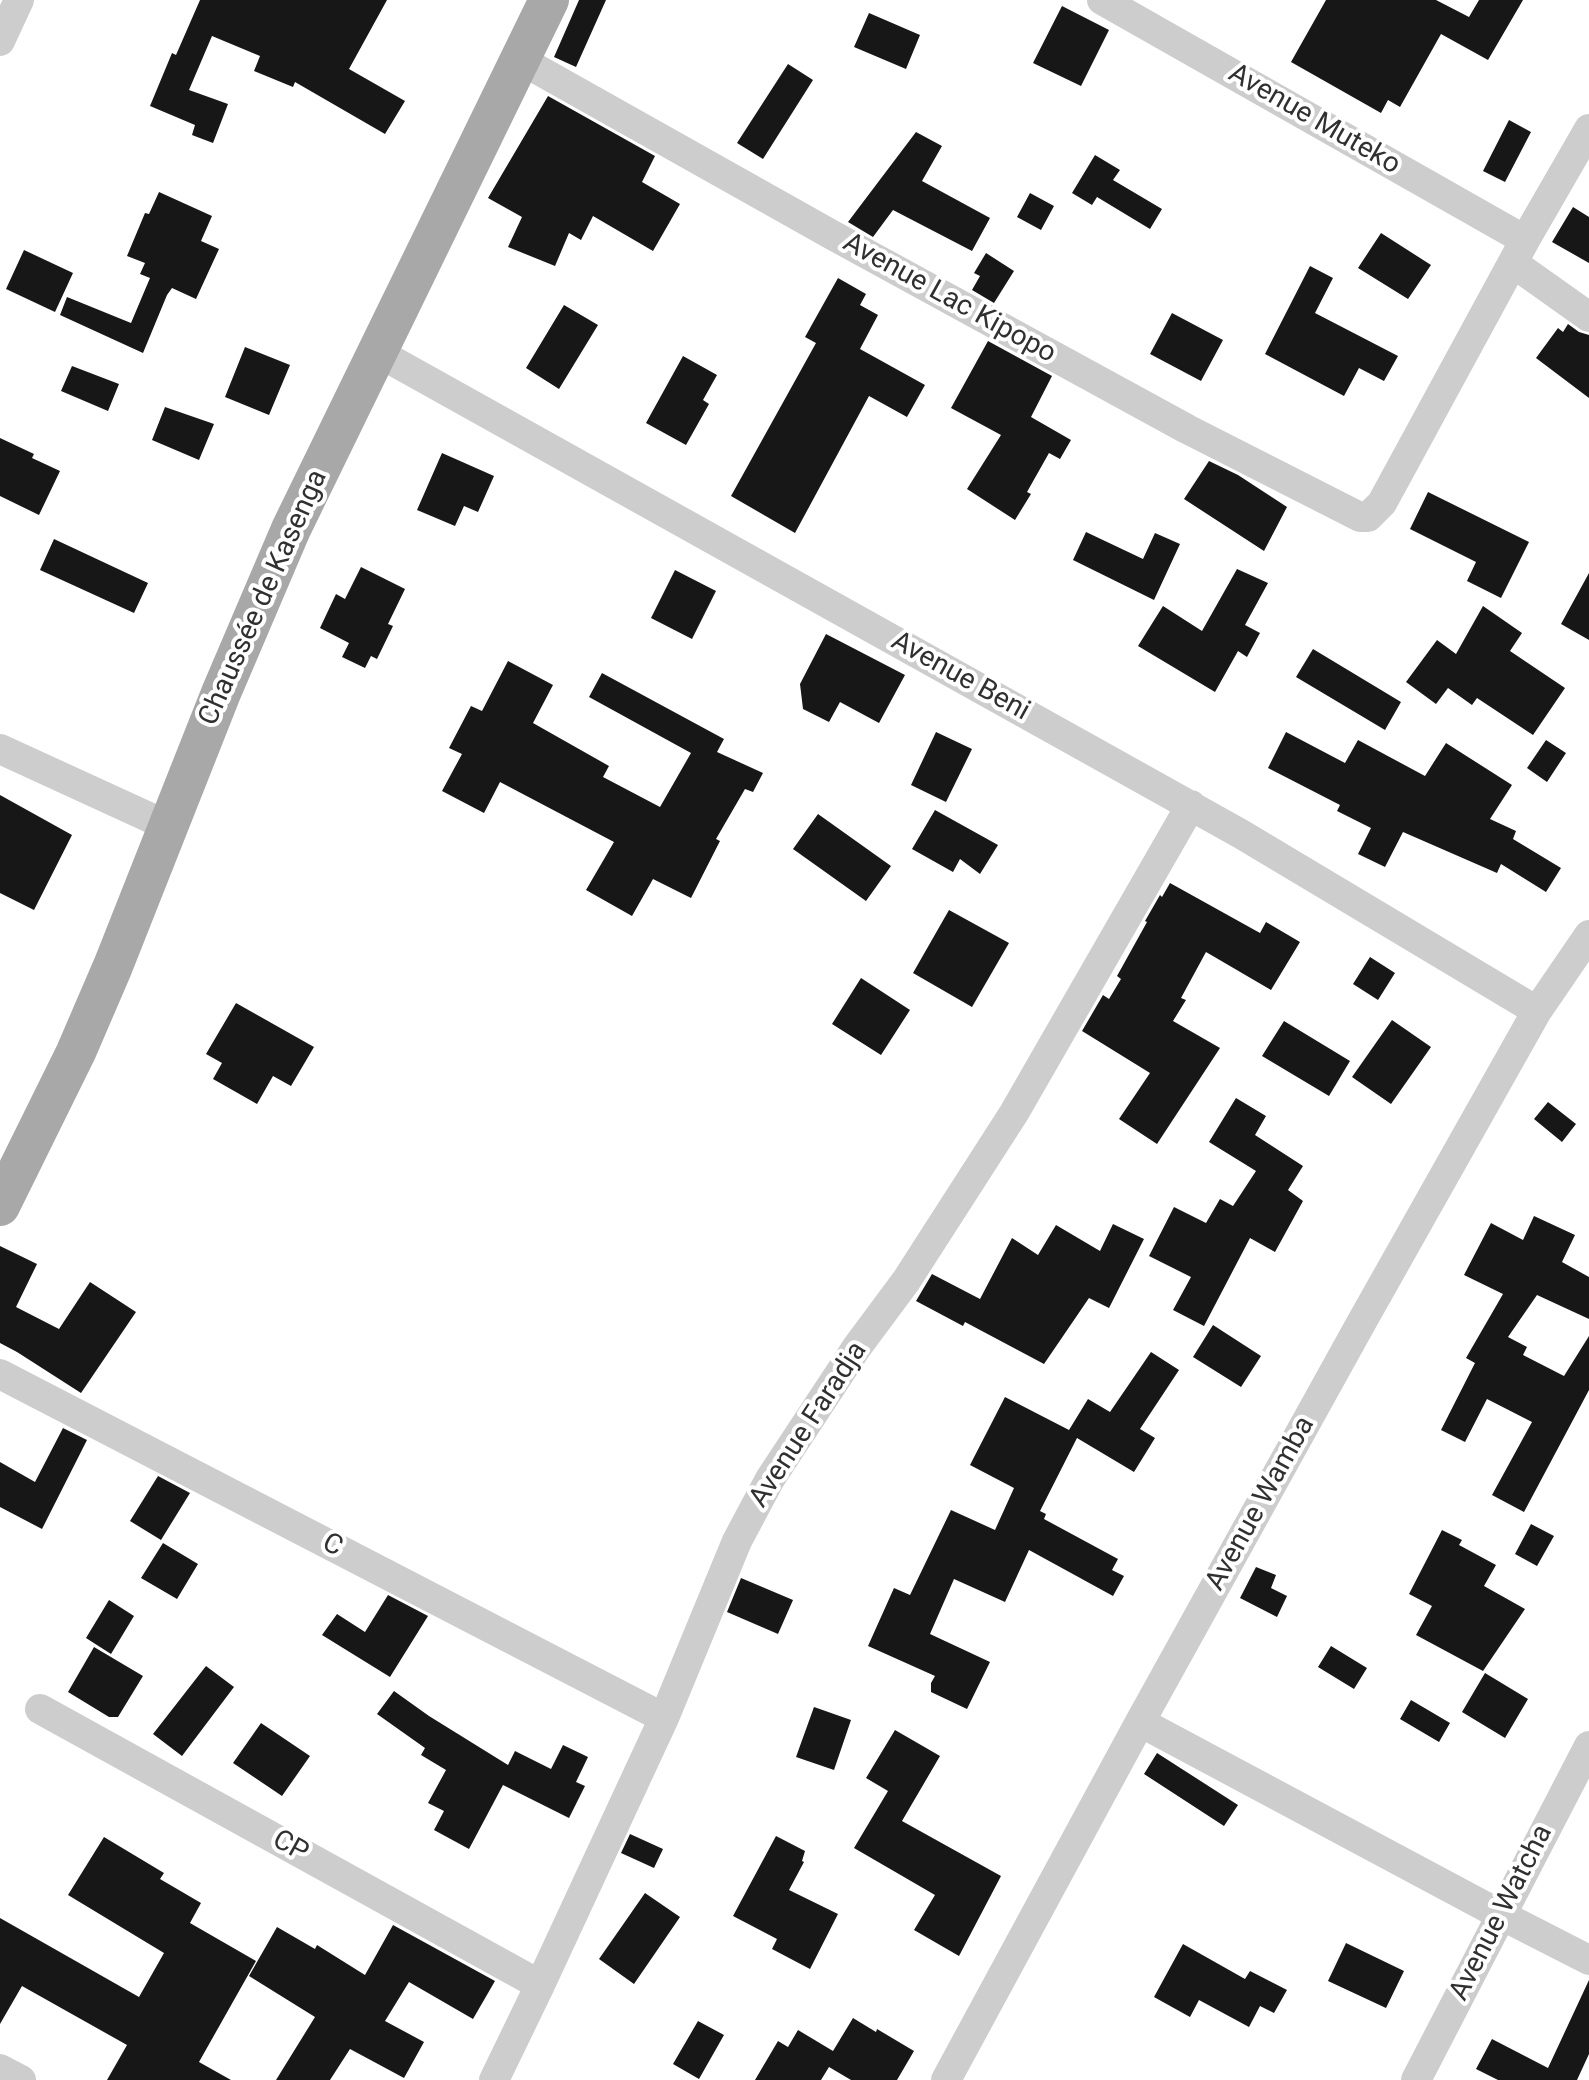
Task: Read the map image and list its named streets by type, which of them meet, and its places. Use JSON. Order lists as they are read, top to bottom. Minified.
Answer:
{"streets":{"main road":["Chaussée de Kasenga"],"street":["Avenue Muteko","Avenue Lac Kipopo","Avenue Beni","Avenue Faradja","Avenue Wamba","C","CP","Avenue Watcha"]},"crossings":[["Avenue Muteko","Avenue Lac Kipopo"],["Avenue Lac Kipopo","Chaussée de Kasenga"],["Chaussée de Kasenga","Avenue Beni"],["Avenue Beni","Avenue Faradja"],["Avenue Beni","Avenue Wamba"],["Avenue Faradja","C"],["Avenue Faradja","CP"]]}
